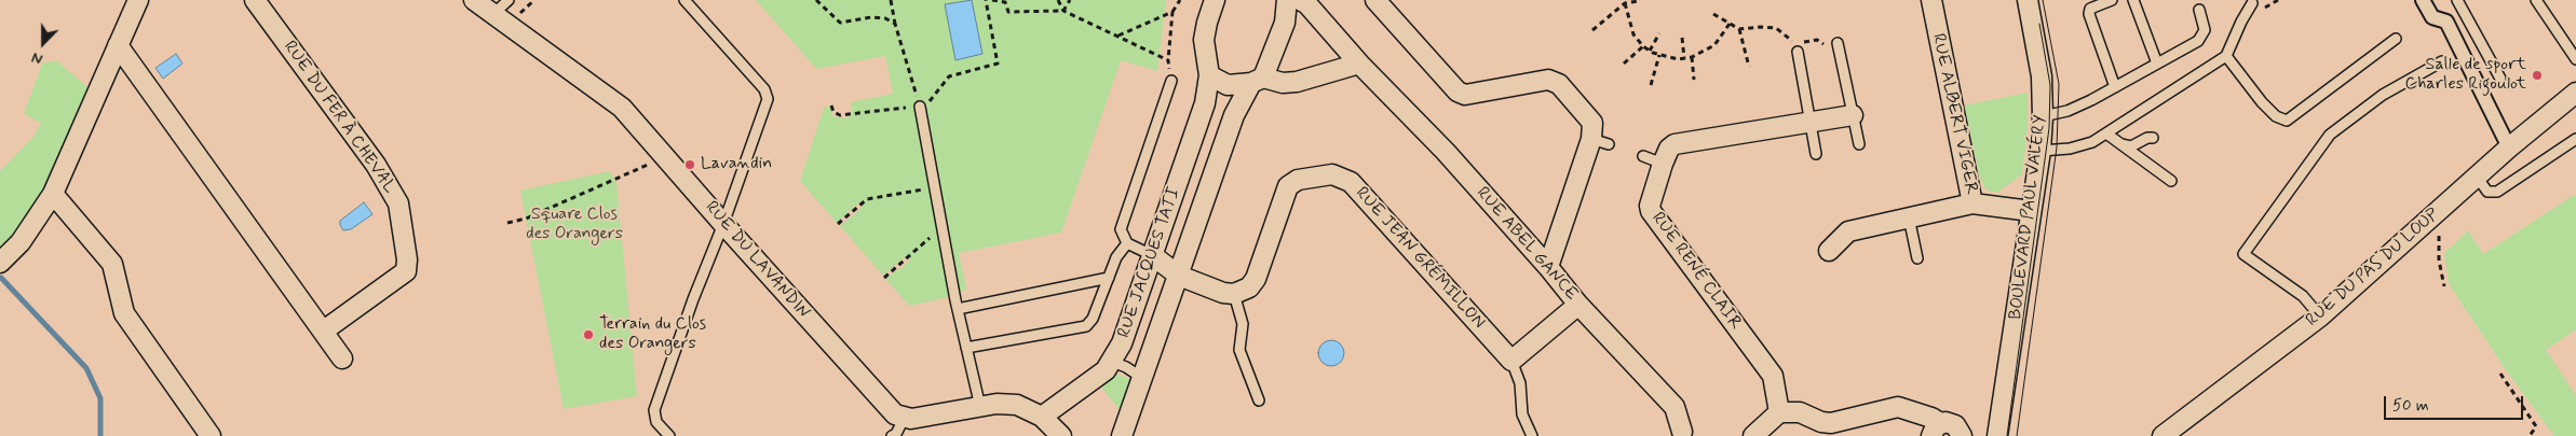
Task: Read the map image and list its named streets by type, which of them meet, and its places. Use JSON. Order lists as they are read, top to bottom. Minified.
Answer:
{"streets":{"street":["RUE ALBERT VIGER","RUE DU FER À CHEVAL","BOULEVARD PAUL VALÉRY","RUE ABEL GANCE","RUE JEAN GRÉMILLON","RUE DU LAVANDIN","RUE JACQUES TATI","RUE DU PAS DU LOUP","RUE RENÉ CLAIR"]},"crossings":[["RUE ALBERT VIGER","BOULEVARD PAUL VALÉRY"]],"parks":["Square Clos des Orangers"],"places":["Salle de sport Charles Rigoulot","Lavandin","Terrain du Clos des Orangers"],"scale_bar":"50 m","north":"bottom"}
